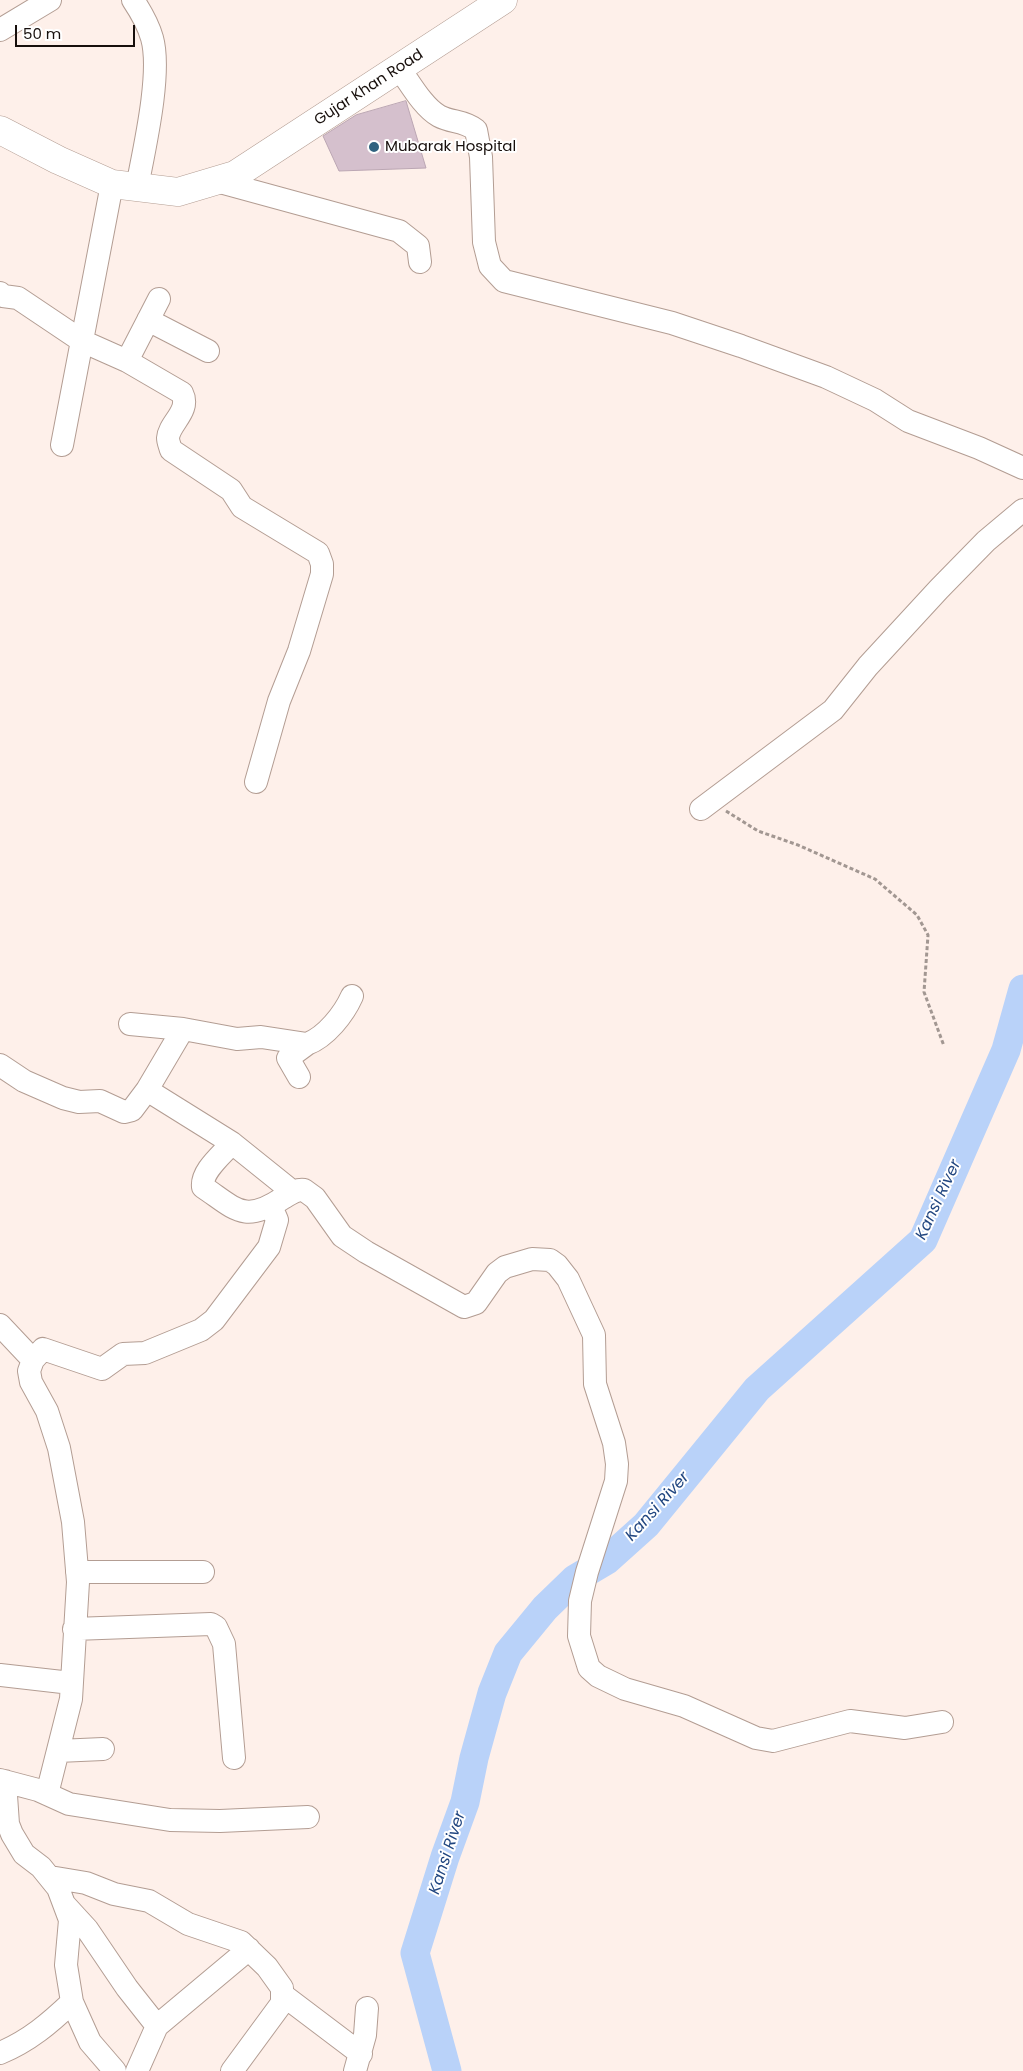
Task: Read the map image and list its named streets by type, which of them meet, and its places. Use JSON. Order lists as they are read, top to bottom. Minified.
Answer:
{"streets":{"main road":["Gujar Khan Road"]},"water":["Kansi River"],"places":["Mubarak Hospital"],"scale_bar":"50 m"}
